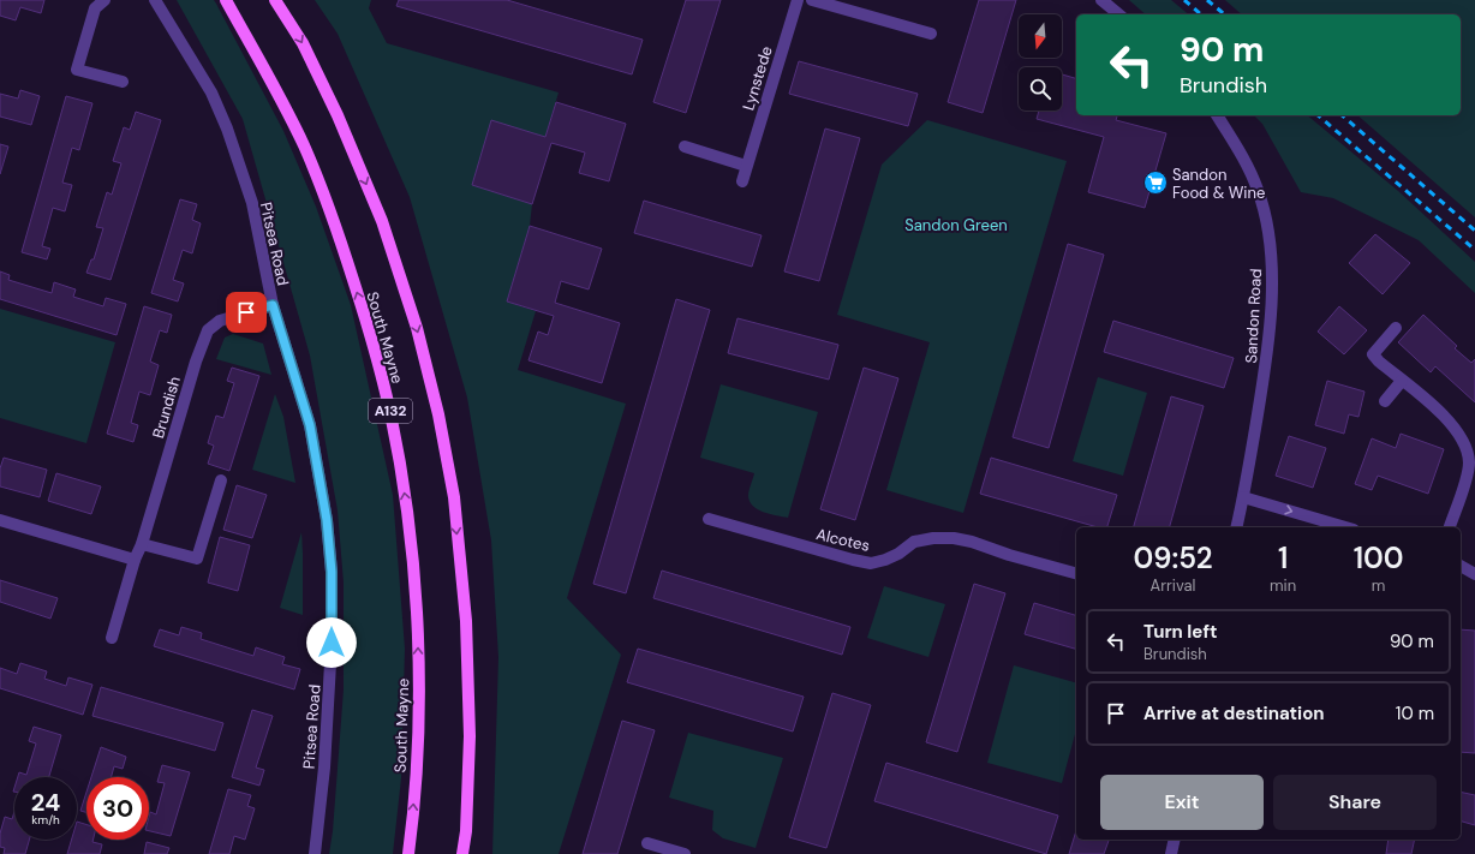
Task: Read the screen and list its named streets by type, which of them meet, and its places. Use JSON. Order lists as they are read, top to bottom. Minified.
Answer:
{"streets":{"main road":["South Mayne","A132"],"street":["Lynstede","Pitsea Road","Sandon Road","Brundish","Alcotes"]},"crossings":[["Pitsea Road","Brundish"]],"parks":["Sandon Green"],"places":{"supermarket":["Sandon Food & Wine"]},"north":"bottom","page":{"turn":["90 m","Brundish"],"eta":["09:52","Arrival","1","min","100","m"],"list":[{"name":"Turn left","note":"Brundish","value":"90 m"},{"name":"Arrive at destination","value":"10 m"}],"buttons":["Exit","Share"],"speed":"24 km/h","limit":"30"}}
